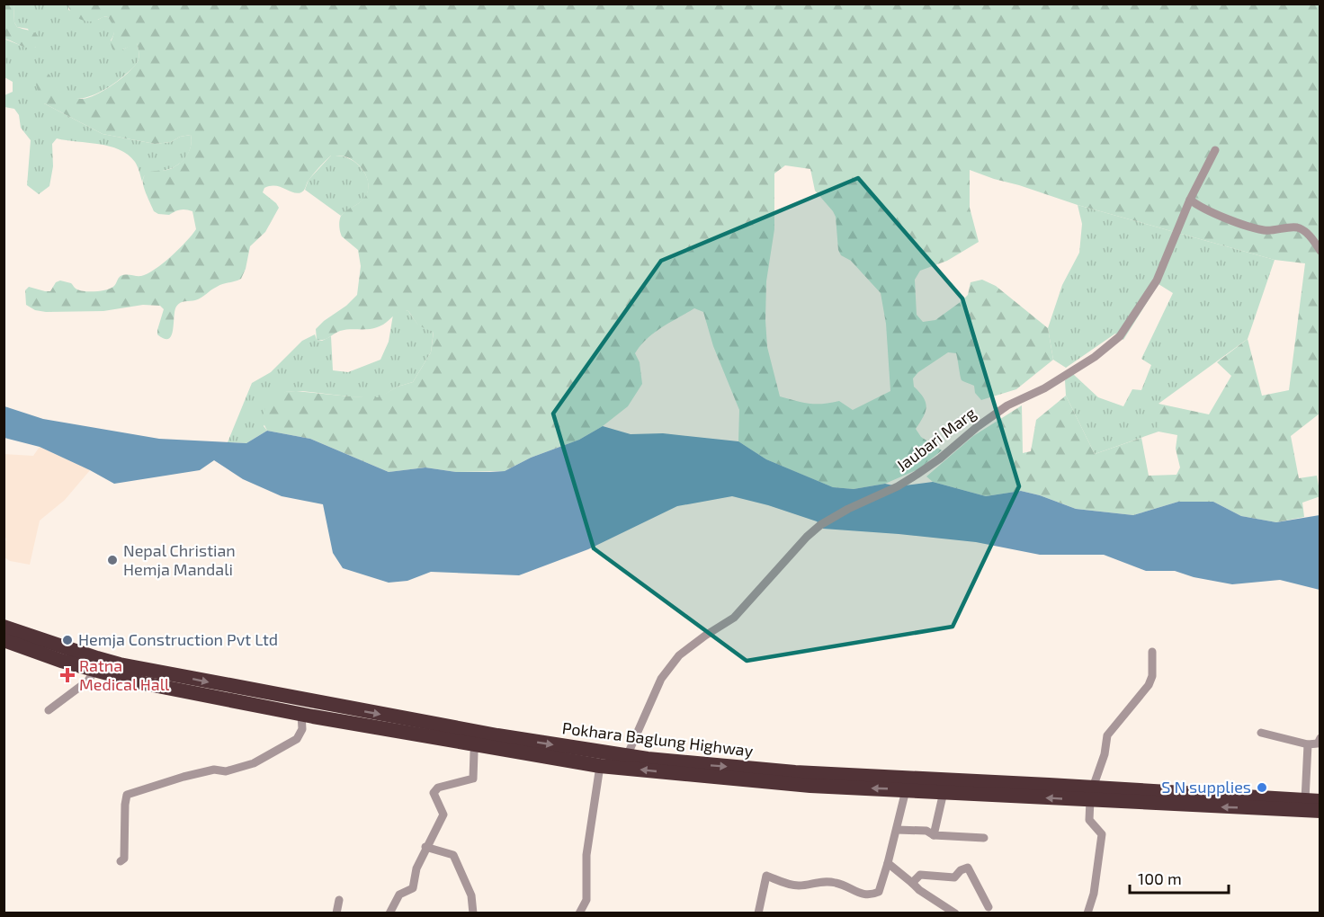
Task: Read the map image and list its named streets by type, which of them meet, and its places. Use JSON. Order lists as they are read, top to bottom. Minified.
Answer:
{"streets":{"highway":["Pokhara Baglung Highway"],"street":["Jaubari Marg"]},"crossings":[["Jaubari Marg","Pokhara Baglung Highway"]],"places":{"other":["Nepal Christian Hemja Mandali","Hemja Construction Pvt Ltd","S N supplies"],"health":["Ratna Medical Hall"]},"scale_bar":"100 m"}
